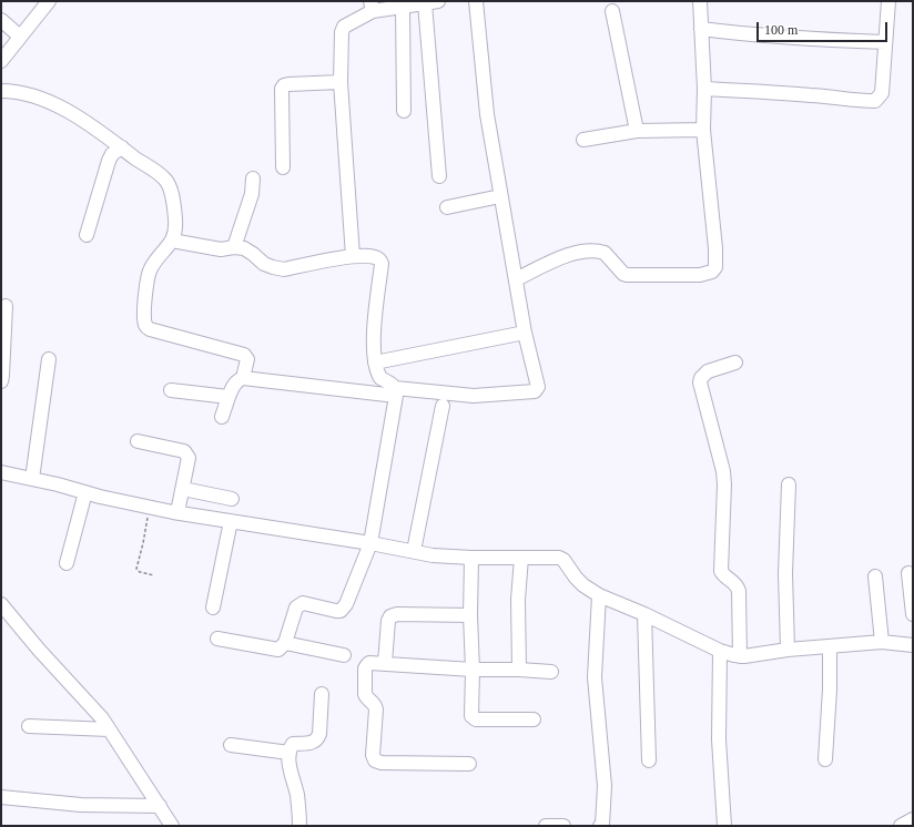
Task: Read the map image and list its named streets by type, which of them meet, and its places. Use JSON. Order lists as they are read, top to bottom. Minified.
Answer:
{"scale_bar":"100 m"}
